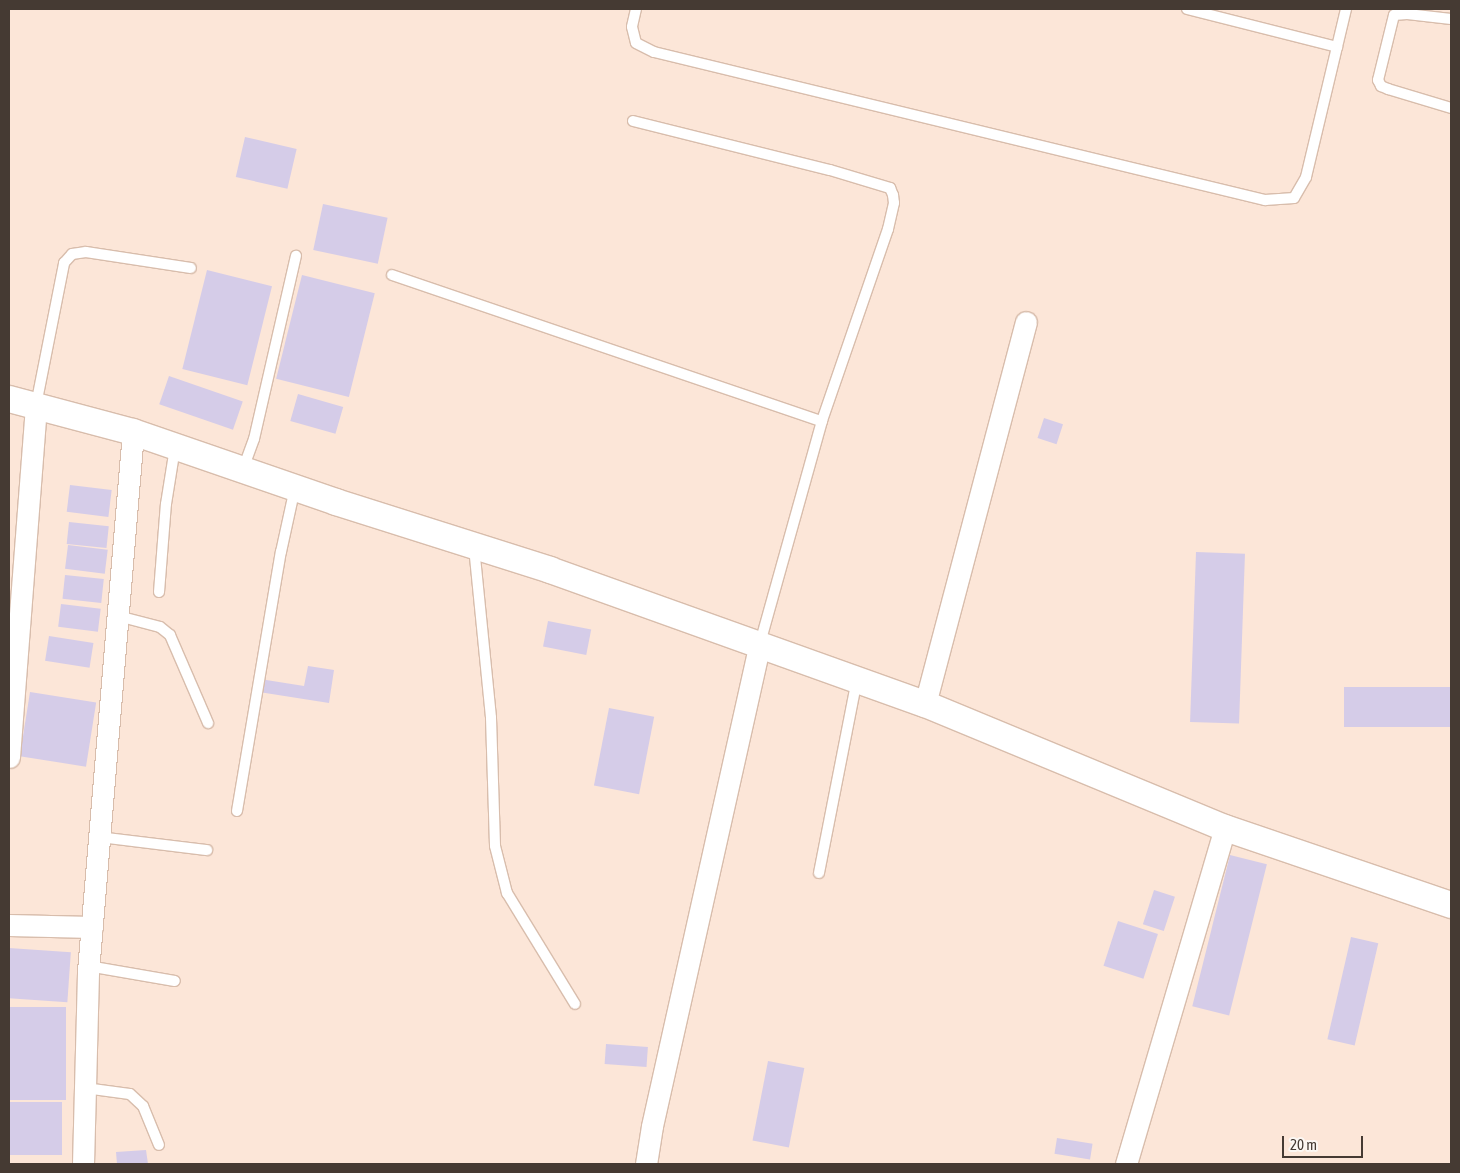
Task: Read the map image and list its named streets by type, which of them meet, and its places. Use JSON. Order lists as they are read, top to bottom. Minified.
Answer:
{"scale_bar":"20 m"}
